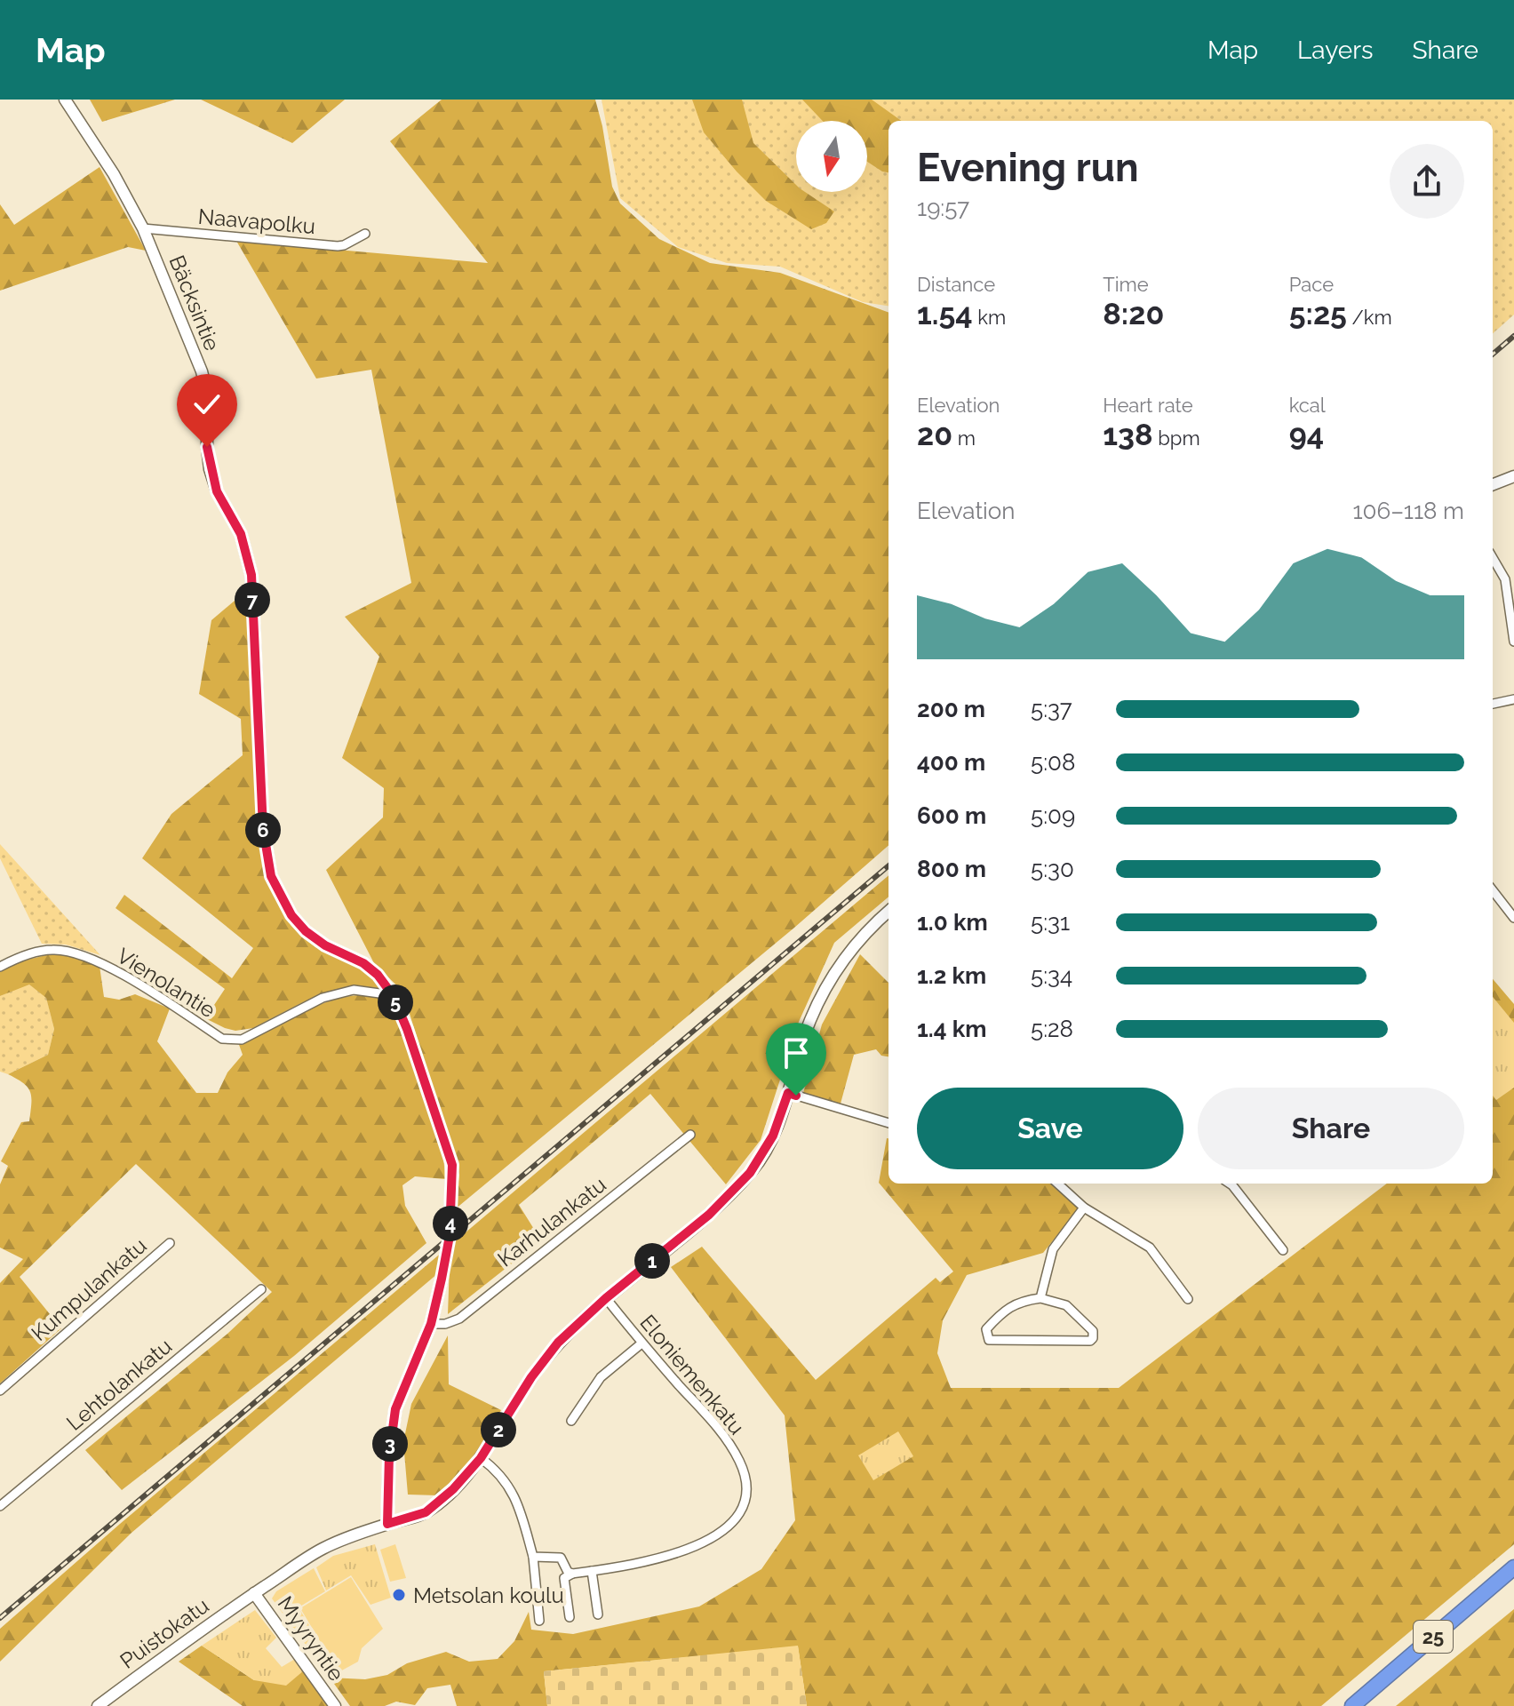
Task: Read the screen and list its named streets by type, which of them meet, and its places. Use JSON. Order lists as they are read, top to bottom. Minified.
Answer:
{"streets":{"highway":["25"],"street":["Naavapolku","Bäcksintie","Vienolantie","Karhulankatu","Kumpulankatu","Eloniemenkatu","Lehtolankatu","Puistokatu","Myyryntie"]},"crossings":[["Naavapolku","Bäcksintie"],["Bäcksintie","Vienolantie"],["Bäcksintie","Karhulankatu"],["Bäcksintie","Puistokatu"],["Eloniemenkatu","Puistokatu"],["Puistokatu","Myyryntie"]],"places":["Metsolan koulu"],"north":"bottom","page":{"header":"Map","nav":["Map","Layers","Share"],"heading":["Evening run","19:57"],"stats":[["Distance","1.54 km"],["Time","8:20"],["Pace","5:25 /km"],["Elevation","20 m"],["Heart rate","138 bpm"],["kcal","94"]],"chart":["Elevation","106–118 m"],"pins":["7","6","5","4","1","2","3"],"list":[{"name":"200 m","note":"5:37"},{"name":"400 m","note":"5:08"},{"name":"600 m","note":"5:09"},{"name":"800 m","note":"5:30"},{"name":"1.0 km","note":"5:31"},{"name":"1.2 km","note":"5:34"},{"name":"1.4 km","note":"5:28"}],"buttons":["Save","Share"]}}
